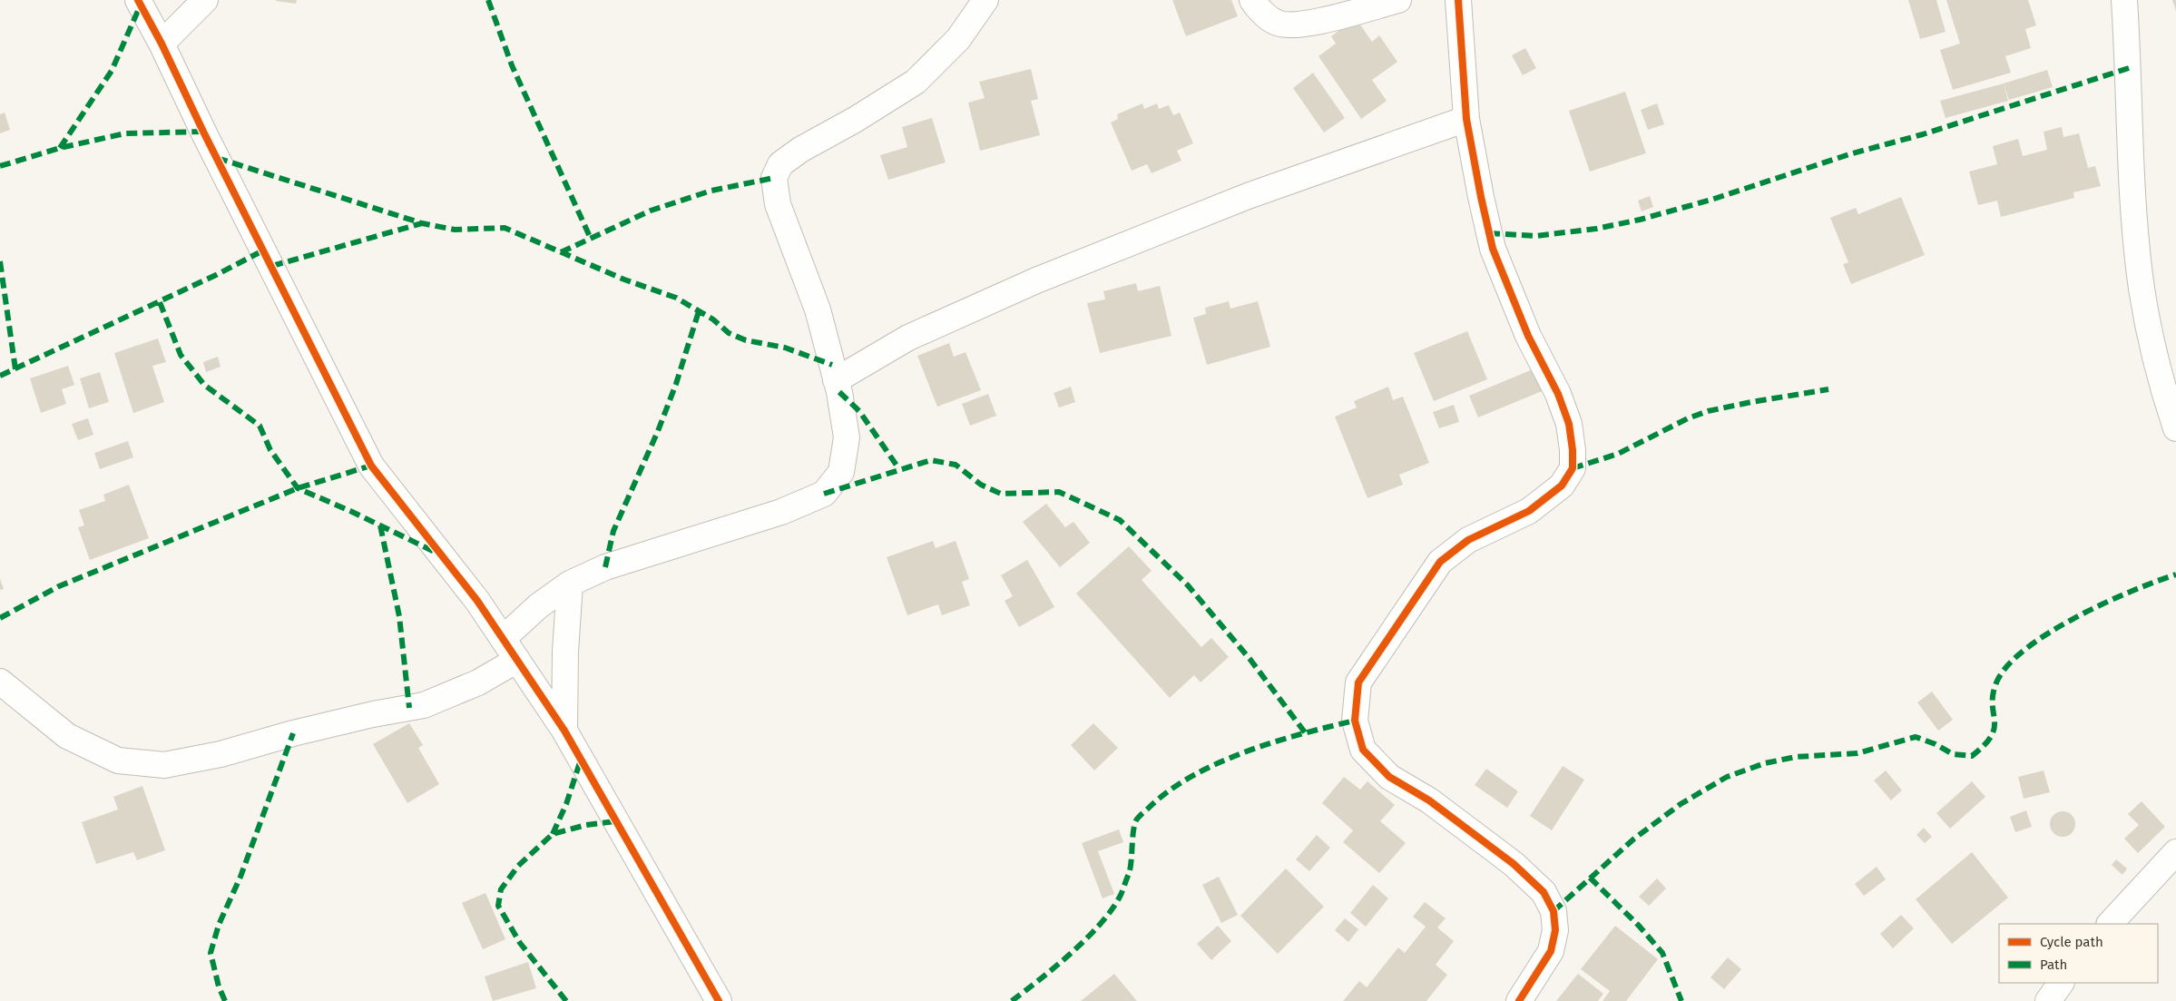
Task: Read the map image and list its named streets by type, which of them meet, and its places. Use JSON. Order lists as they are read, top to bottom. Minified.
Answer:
{"legend":["Cycle path","Path"]}
